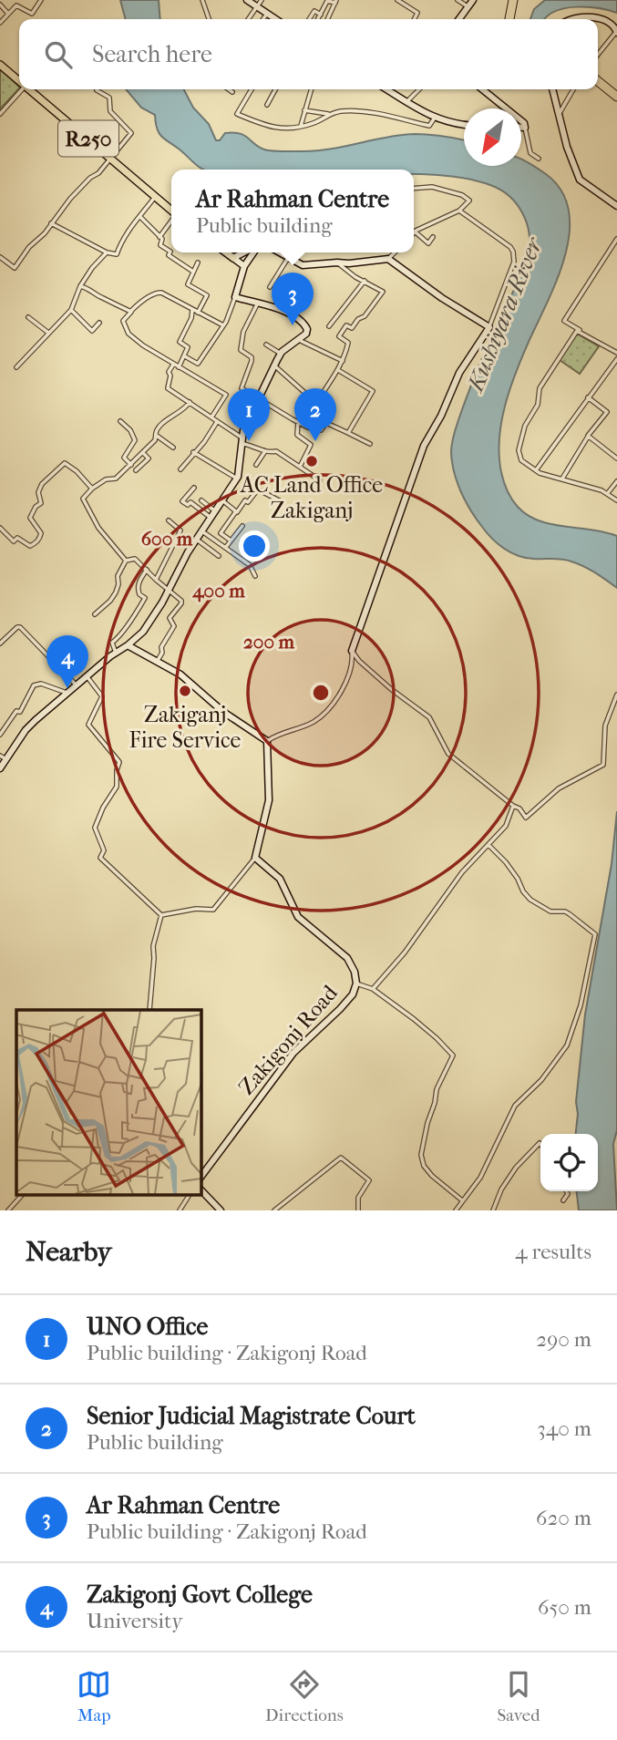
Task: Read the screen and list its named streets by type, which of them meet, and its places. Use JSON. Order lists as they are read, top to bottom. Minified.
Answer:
{"streets":{"main road":["R250"],"street":["Zakigonj Road"]},"water":["Kushiyara River"],"places":["AC Land Office Zakiganj","Zakiganj Fire Service"],"north":"bottom left","page":{"search":"Search here","popup":["Ar Rahman Centre","Public building"],"pins":["3","1","2","4"],"heading":["Nearby","4 results"],"list":[{"mark":"1","name":"UNO Office","note":"Public building · Zakigonj Road","value":"290 m"},{"mark":"2","name":"Senior Judicial Magistrate Court","note":"Public building","value":"340 m"},{"mark":"3","name":"Ar Rahman Centre","note":"Public building · Zakigonj Road","value":"620 m"},{"mark":"4","name":"Zakigonj Govt College","note":"University","value":"650 m"}],"nav":["Map","Directions","Saved"]},"rings":["600 m","400 m","200 m"]}
